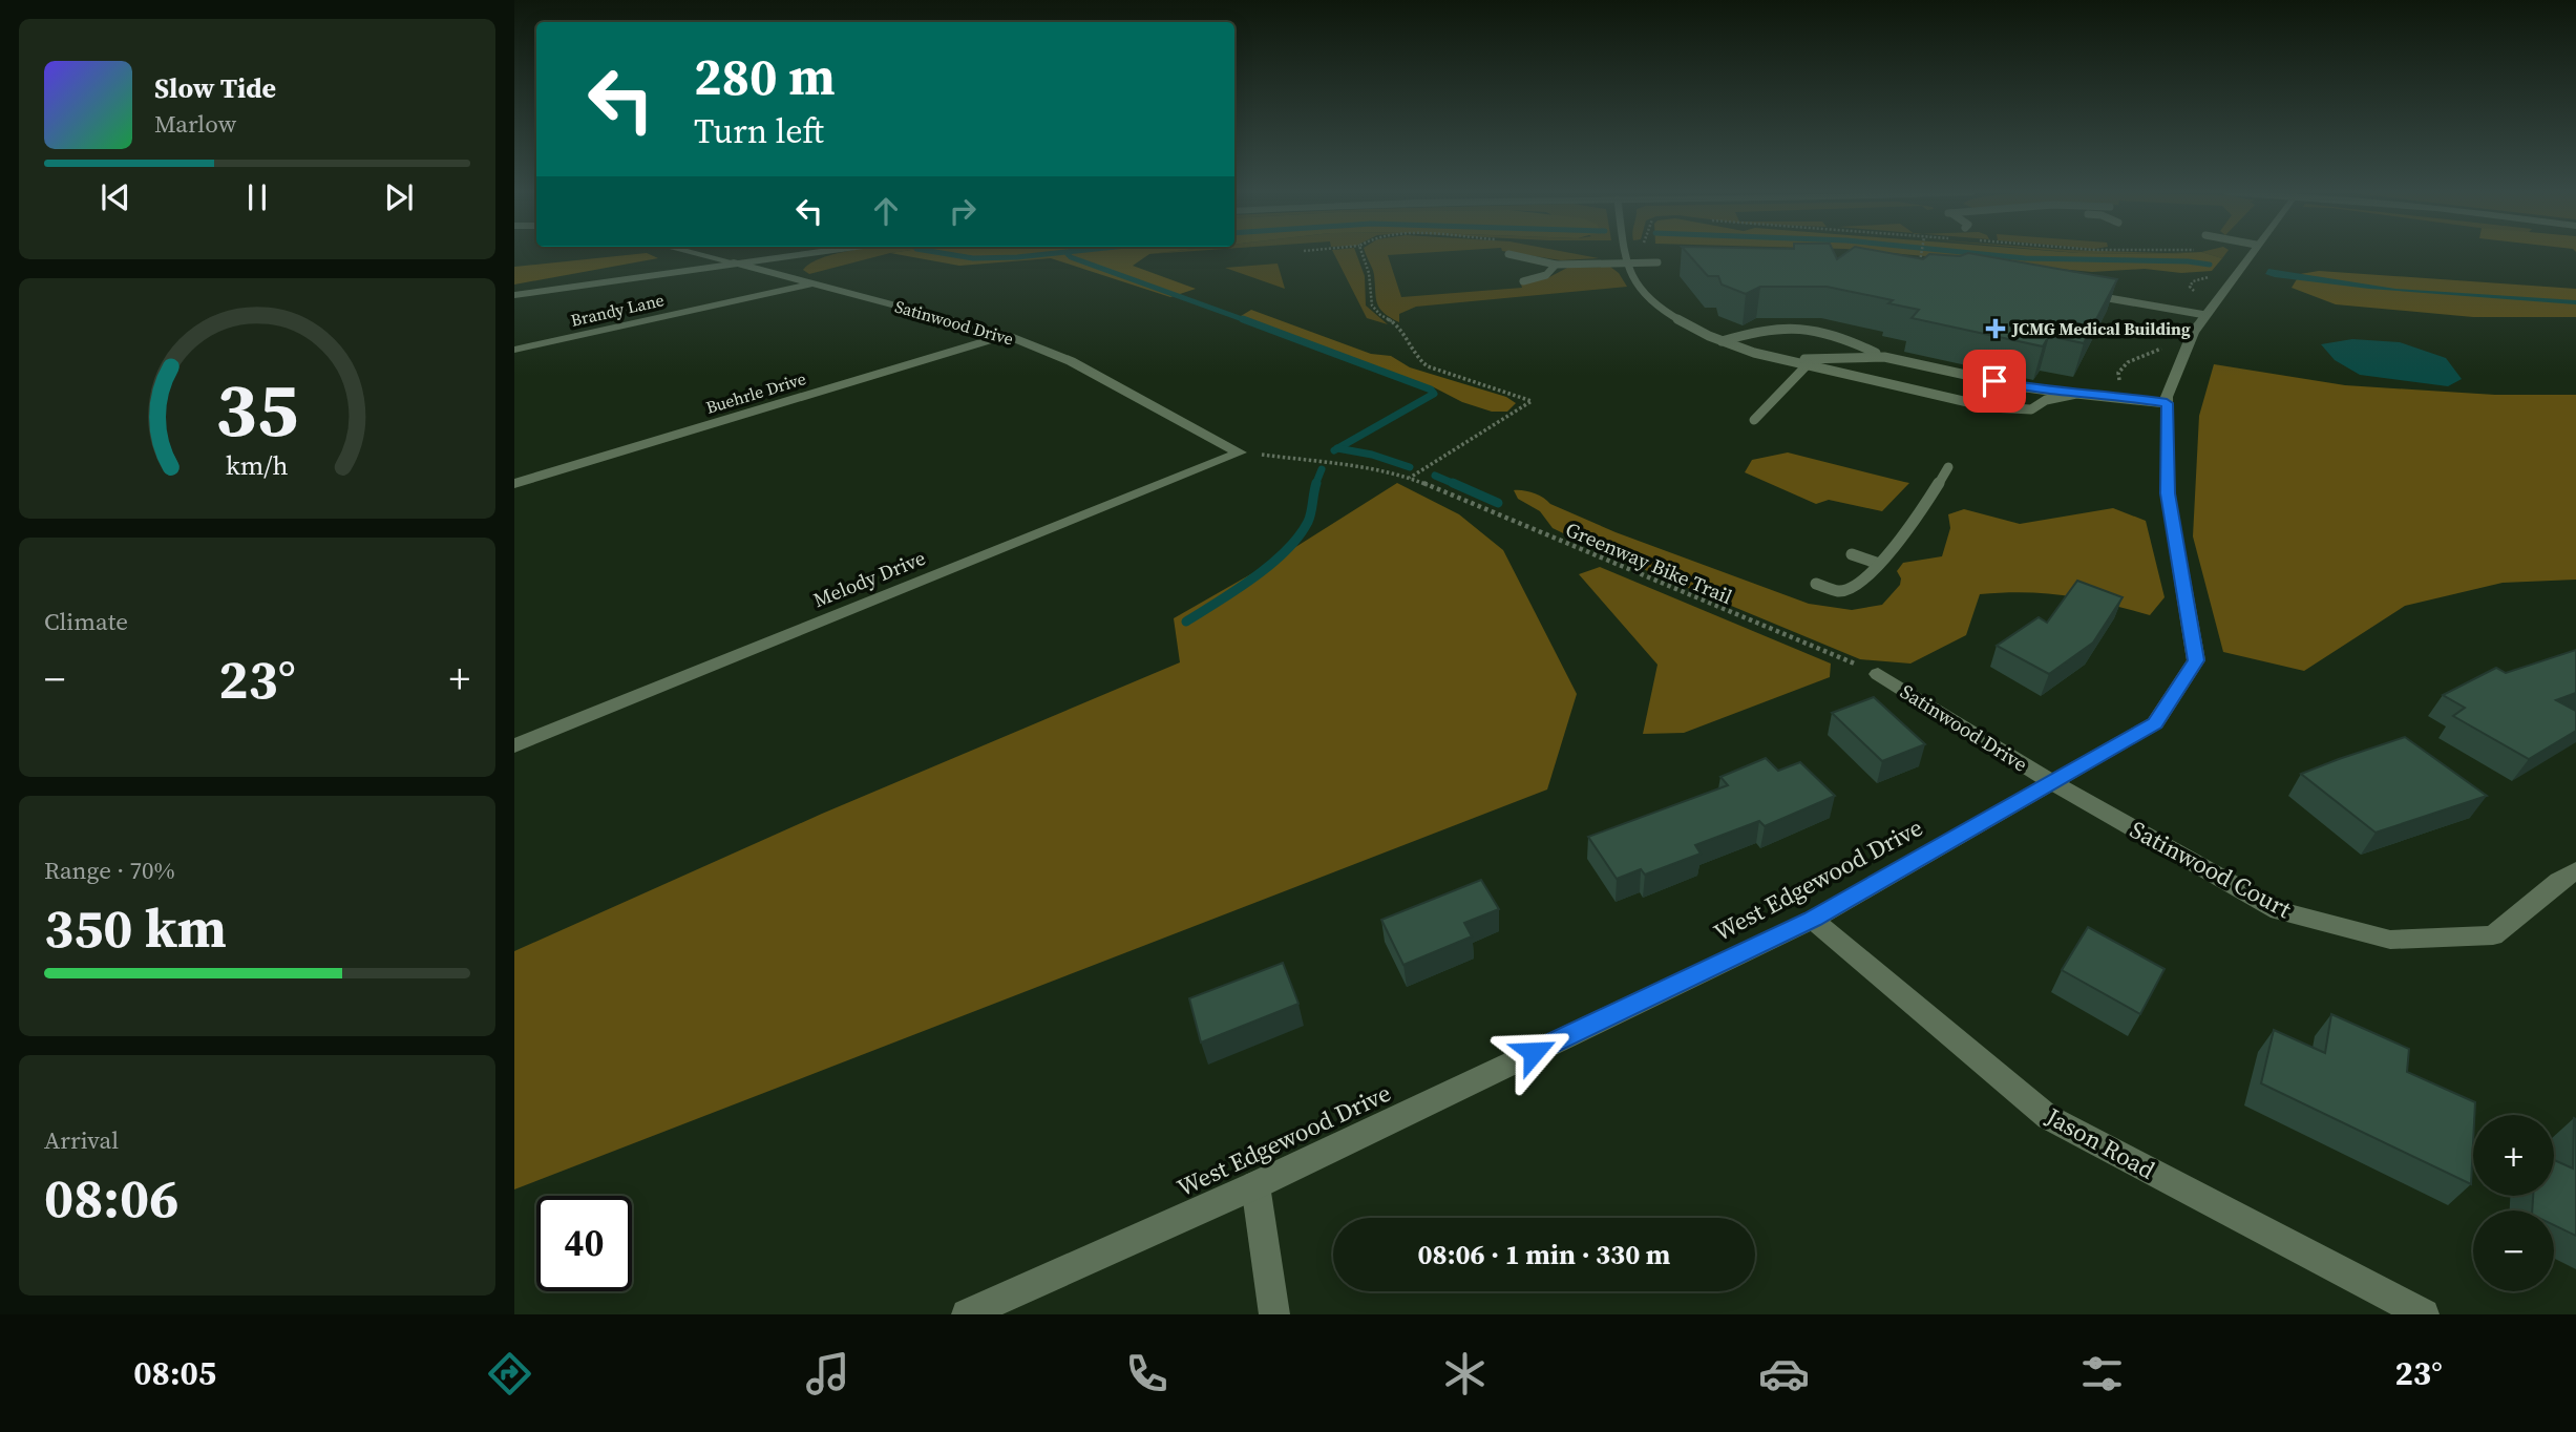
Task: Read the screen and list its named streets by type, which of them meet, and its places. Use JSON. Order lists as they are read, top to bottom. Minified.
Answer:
{"streets":{"street":["Brandy Lane","Satinwood Drive","Buehrle Drive","Melody Drive","Satinwood Court","West Edgewood Drive","Jason Road"],"path":["Greenway Bike Trail"]},"crossings":[["Brandy Lane","Satinwood Drive"],["Satinwood Drive","Buehrle Drive"],["Satinwood Drive","Greenway Bike Trail"],["Satinwood Drive","Melody Drive"],["Satinwood Drive","Satinwood Court"],["Satinwood Drive","West Edgewood Drive"],["Greenway Bike Trail","Melody Drive"],["Satinwood Court","West Edgewood Drive"],["West Edgewood Drive","Jason Road"]],"places":{"health":["JCMG Medical Building"]},"page":{"turn":["280 m","Turn left"],"song":["Slow Tide","Marlow"],"tile":["Climate",["Range · 70%","350 km"],["Arrival","08:06"]],"heat":["−","23°","+"],"map_buttons":["+","−"],"limit":"40","trip":"08:06 · 1 min · 330 m","tabs":["08:05","23°"],"gauge":["35","km/h"]}}
